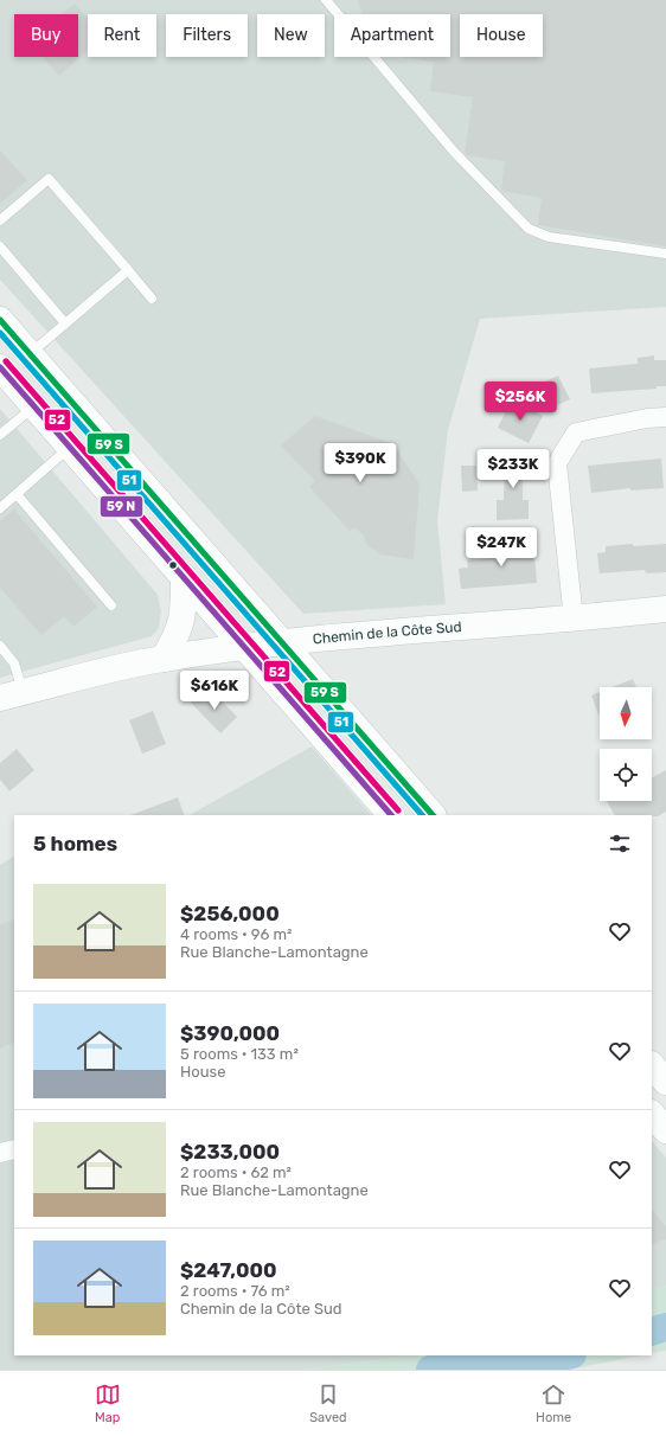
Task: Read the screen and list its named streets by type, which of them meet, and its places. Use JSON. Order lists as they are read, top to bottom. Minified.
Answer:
{"streets":{"street":["Chemin de la Côte Sud"]},"lines":["transit line 51","transit line 52"],"north":"bottom","page":{"chip":["Buy","Rent","Filters","New","Apartment","House"],"price":["$256K","$390K","$233K","$247K","$616K"],"heading":"5 homes","list":[{"name":"$256,000","note":"4 rooms · 96 m² · Rue Blanche-Lamontagne"},{"name":"$390,000","note":"5 rooms · 133 m² · House"},{"name":"$233,000","note":"2 rooms · 62 m² · Rue Blanche-Lamontagne"},{"name":"$247,000","note":"2 rooms · 76 m² · Chemin de la Côte Sud"}],"tabs":["Map","Saved","Home"]}}
